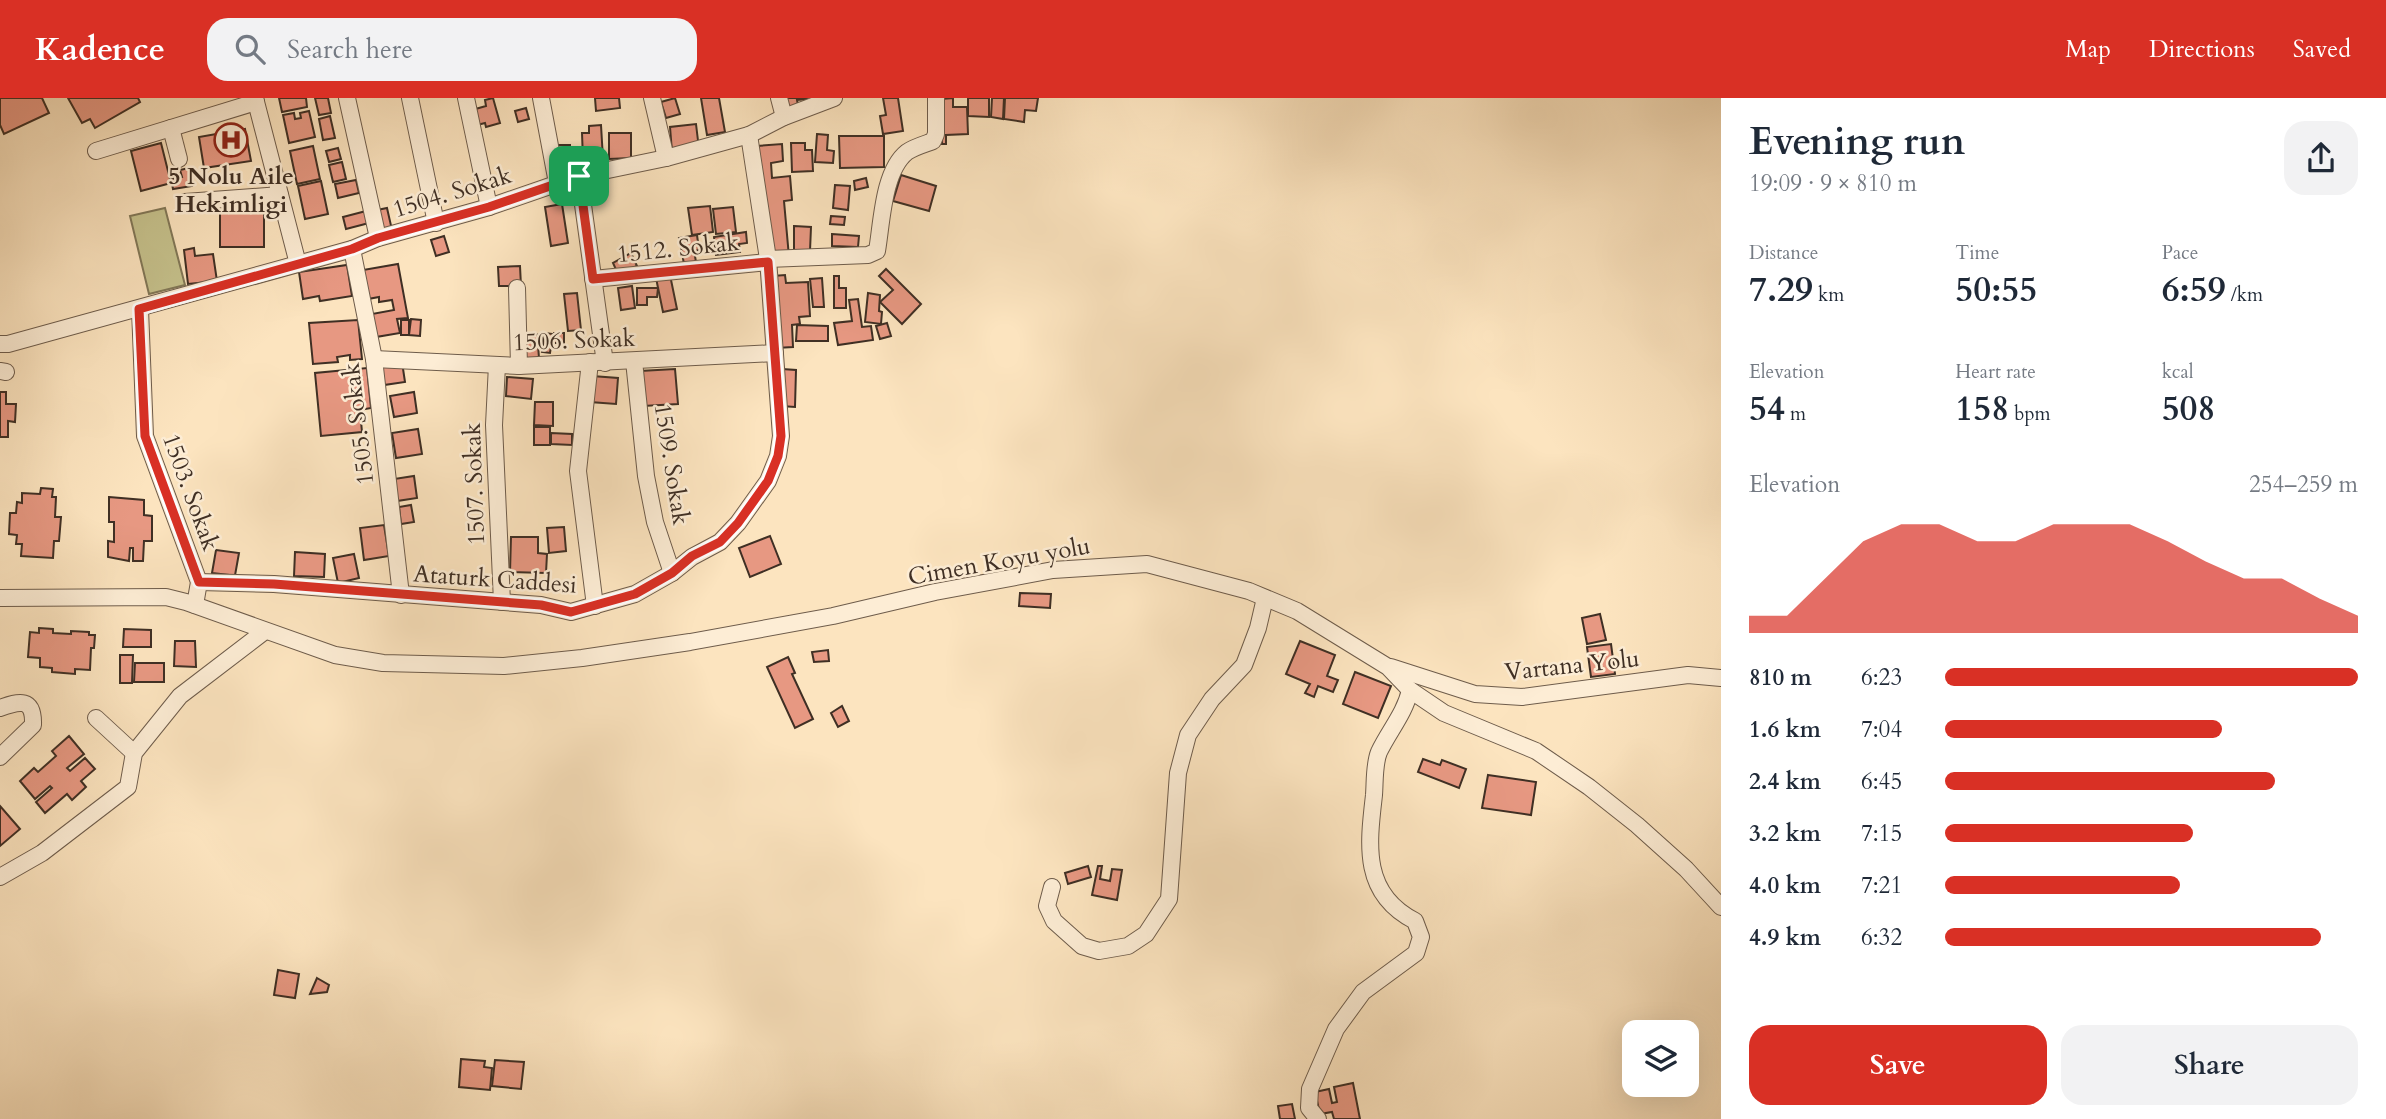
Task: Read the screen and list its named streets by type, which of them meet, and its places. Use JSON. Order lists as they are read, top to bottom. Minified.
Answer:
{"streets":{"street":["1504. Sokak","1512. Sokak","1506. Sokak","1505. Sokak","1509. Sokak","1507. Sokak","1503. Sokak","Cimen Koyu yolu","Ataturk Caddesi","Vartana Yolu"]},"crossings":[["1504. Sokak","1505. Sokak"],["1504. Sokak","1503. Sokak"],["1504. Sokak","Ataturk Caddesi"],["1512. Sokak","Ataturk Caddesi"],["1506. Sokak","1505. Sokak"],["1506. Sokak","1509. Sokak"],["1506. Sokak","1507. Sokak"],["1506. Sokak","Ataturk Caddesi"],["1505. Sokak","Ataturk Caddesi"],["1509. Sokak","Ataturk Caddesi"],["1507. Sokak","Ataturk Caddesi"],["1503. Sokak","Cimen Koyu yolu"],["1503. Sokak","Ataturk Caddesi"],["Cimen Koyu yolu","Vartana Yolu"]],"places":{"hospital":["5 Nolu Aile Hekimligi"]},"page":{"header":"Kadence","search":"Search here","nav":["Map","Directions","Saved"],"heading":["Evening run","19:09 · 9 × 810 m"],"stats":[["Distance","7.29 km"],["Time","50:55"],["Pace","6:59 /km"],["Elevation","54 m"],["Heart rate","158 bpm"],["kcal","508"]],"chart":["Elevation","254–259 m"],"list":[{"name":"810 m","note":"6:23"},{"name":"1.6 km","note":"7:04"},{"name":"2.4 km","note":"6:45"},{"name":"3.2 km","note":"7:15"},{"name":"4.0 km","note":"7:21"},{"name":"4.9 km","note":"6:32"}],"buttons":["Save","Share"]}}
